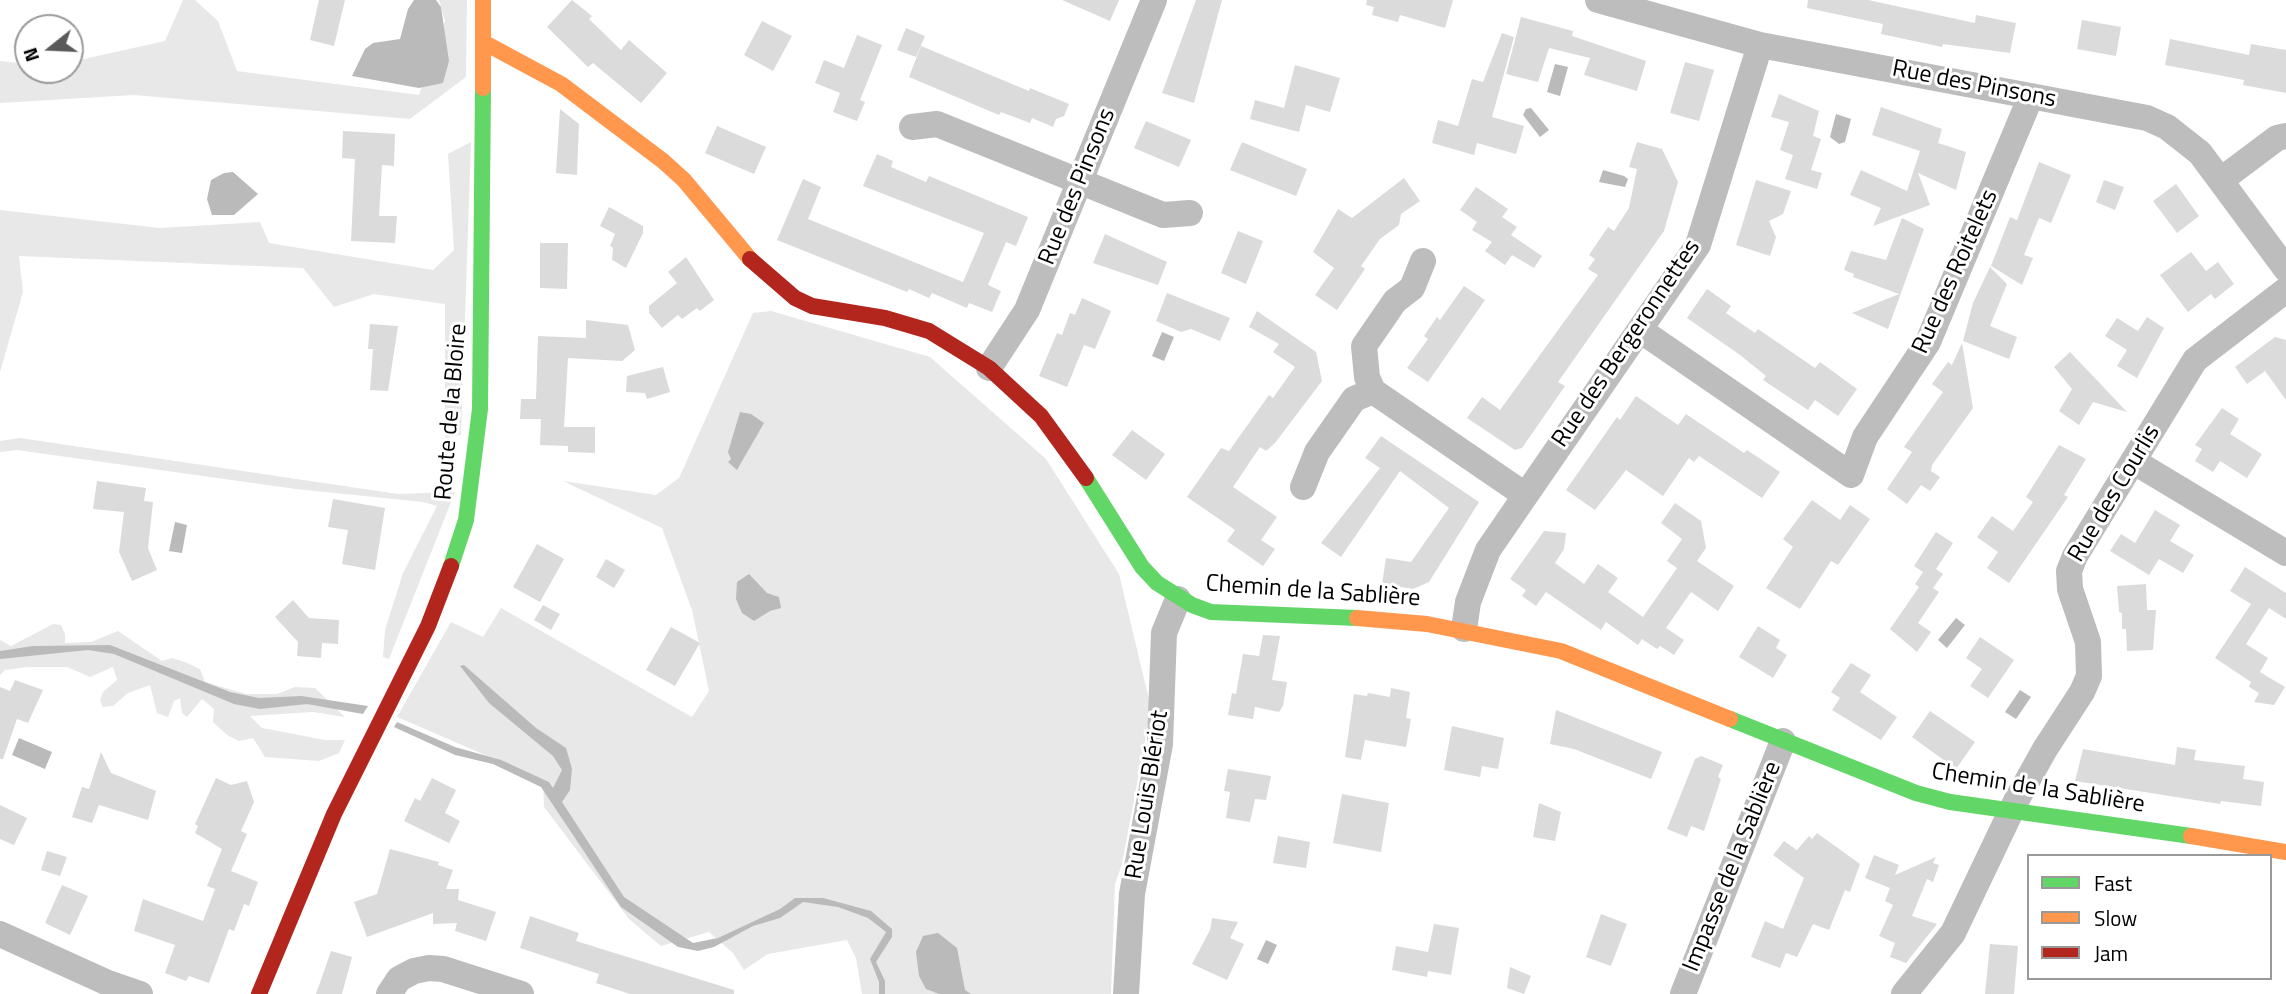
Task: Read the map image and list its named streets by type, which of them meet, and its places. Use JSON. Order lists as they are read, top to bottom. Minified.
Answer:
{"streets":{"street":["Rue des Pinsons","Rue des Roitelets","Rue des Bergeronnettes","Route de la Bloire","Rue des Courlis","Chemin de la Sablière","Rue Louis Blériot","Impasse de la Sablière"]},"crossings":[["Rue des Pinsons","Rue des Roitelets"],["Rue des Pinsons","Rue des Bergeronnettes"],["Rue des Pinsons","Chemin de la Sablière"],["Rue des Roitelets","Rue des Bergeronnettes"],["Rue des Bergeronnettes","Chemin de la Sablière"],["Route de la Bloire","Chemin de la Sablière"],["Rue des Courlis","Chemin de la Sablière"],["Chemin de la Sablière","Rue Louis Blériot"],["Chemin de la Sablière","Impasse de la Sablière"]],"legend":["Fast","Slow","Jam"],"north":"left"}
